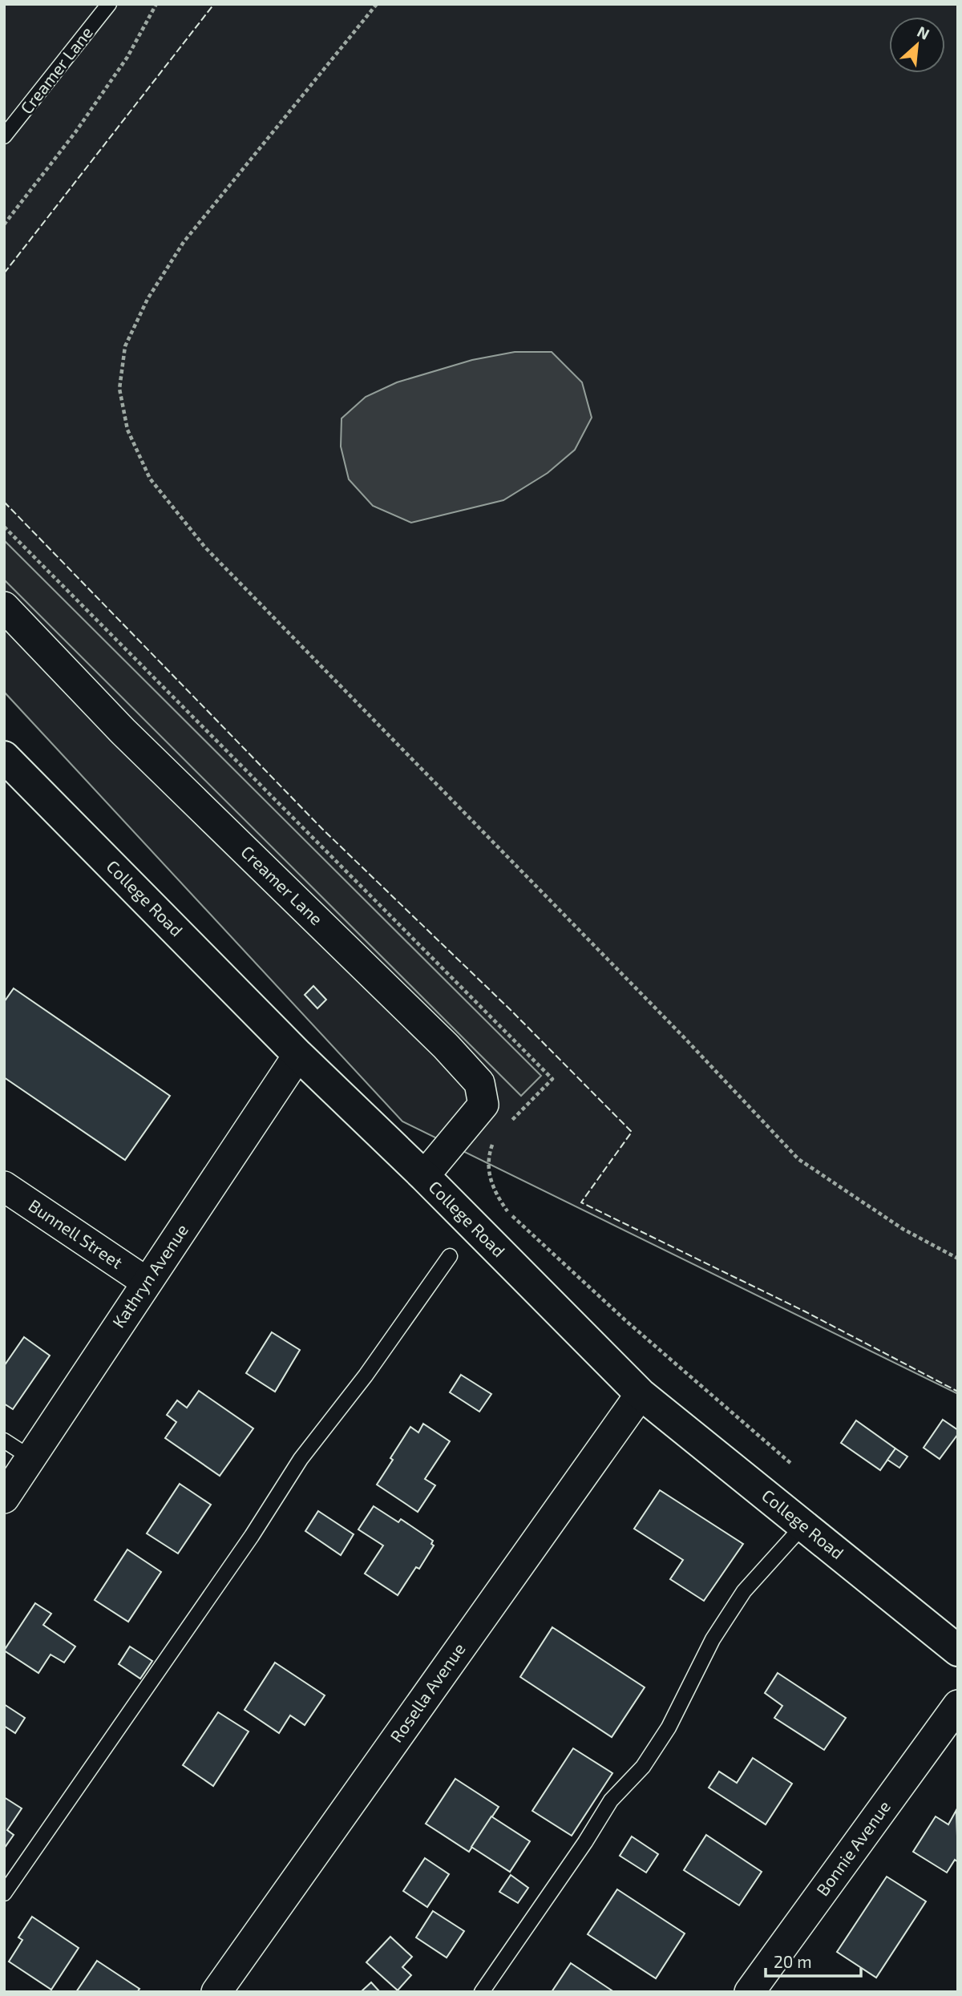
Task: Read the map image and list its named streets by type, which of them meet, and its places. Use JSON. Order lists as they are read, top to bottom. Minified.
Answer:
{"streets":{"main road":["College Road"],"street":["Creamer Lane","Bunnell Street","Kathryn Avenue","Rosella Avenue","Bonnie Avenue"]},"crossings":[["Creamer Lane","College Road"],["College Road","Kathryn Avenue"],["College Road","Rosella Avenue"],["Bunnell Street","Kathryn Avenue"]],"scale_bar":"20 m","north":"top right"}
